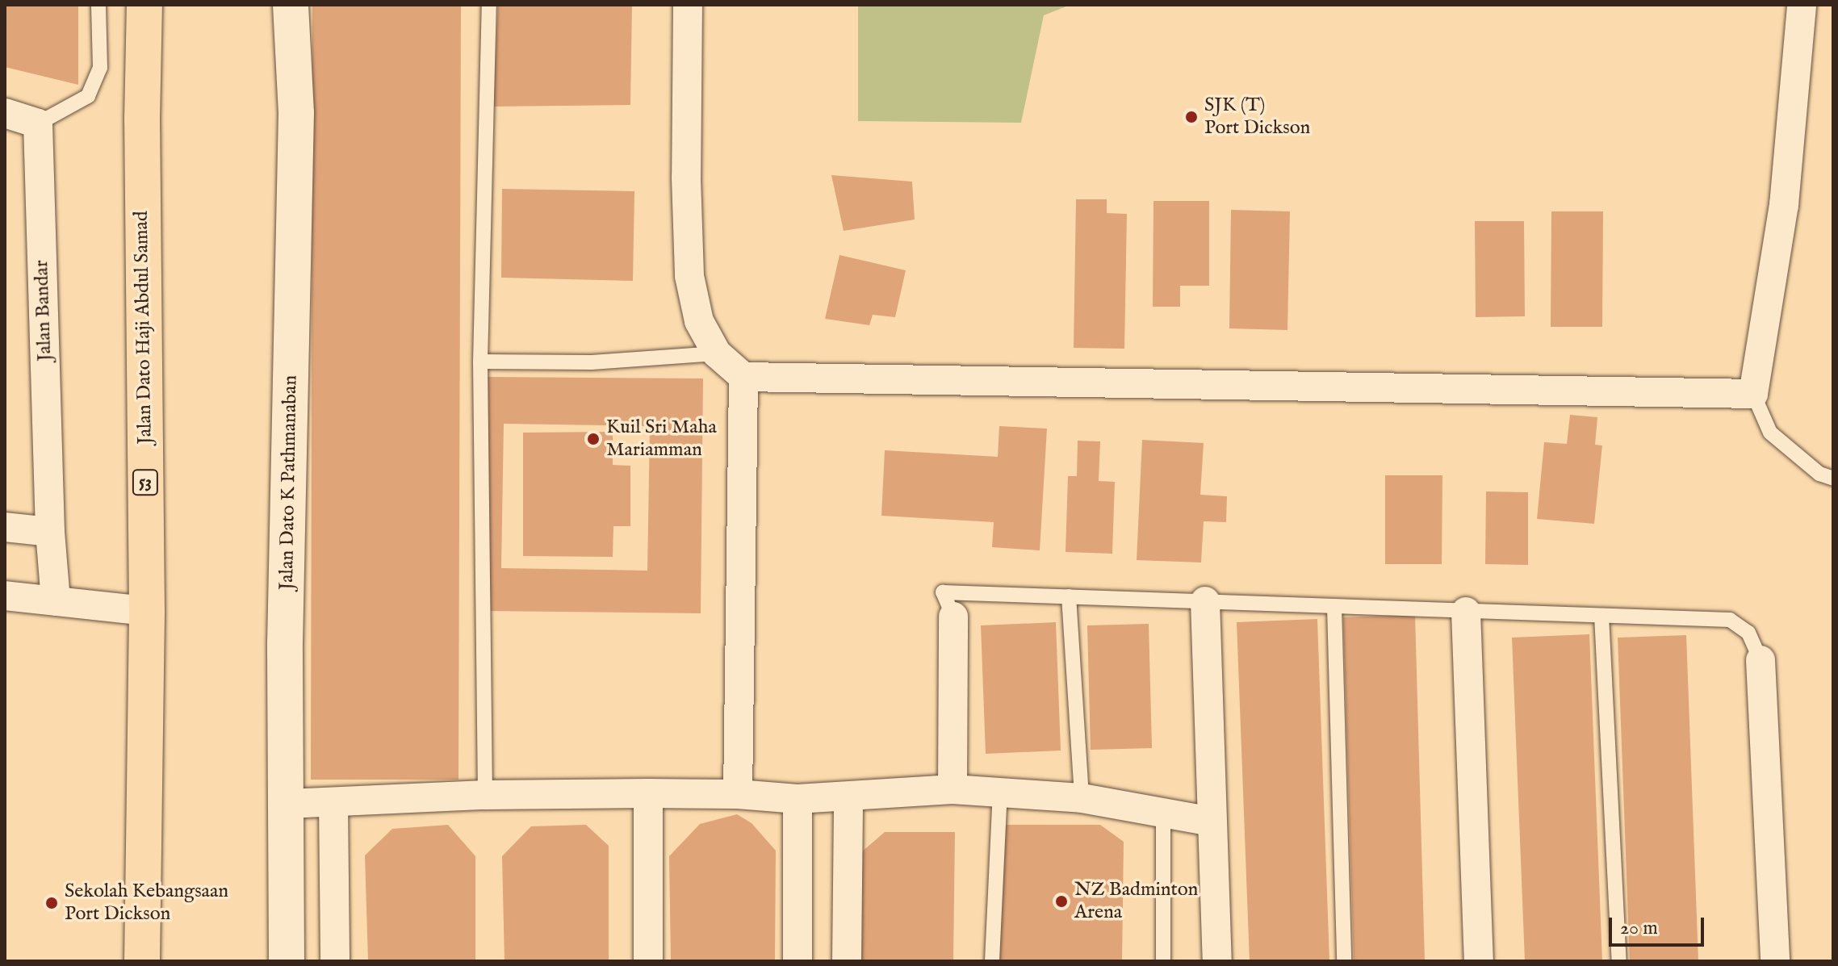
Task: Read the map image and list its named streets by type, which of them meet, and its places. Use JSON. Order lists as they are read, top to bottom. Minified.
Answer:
{"streets":{"main road":["Jalan Dato Haji Abdul Samad","53"],"street":["Jalan Bandar","Jalan Dato K Pathmanaban"]},"places":["SJK (T) Port Dickson","Kuil Sri Maha Mariamman","NZ Badminton Arena","Sekolah Kebangsaan Port Dickson"],"scale_bar":"20 m"}
